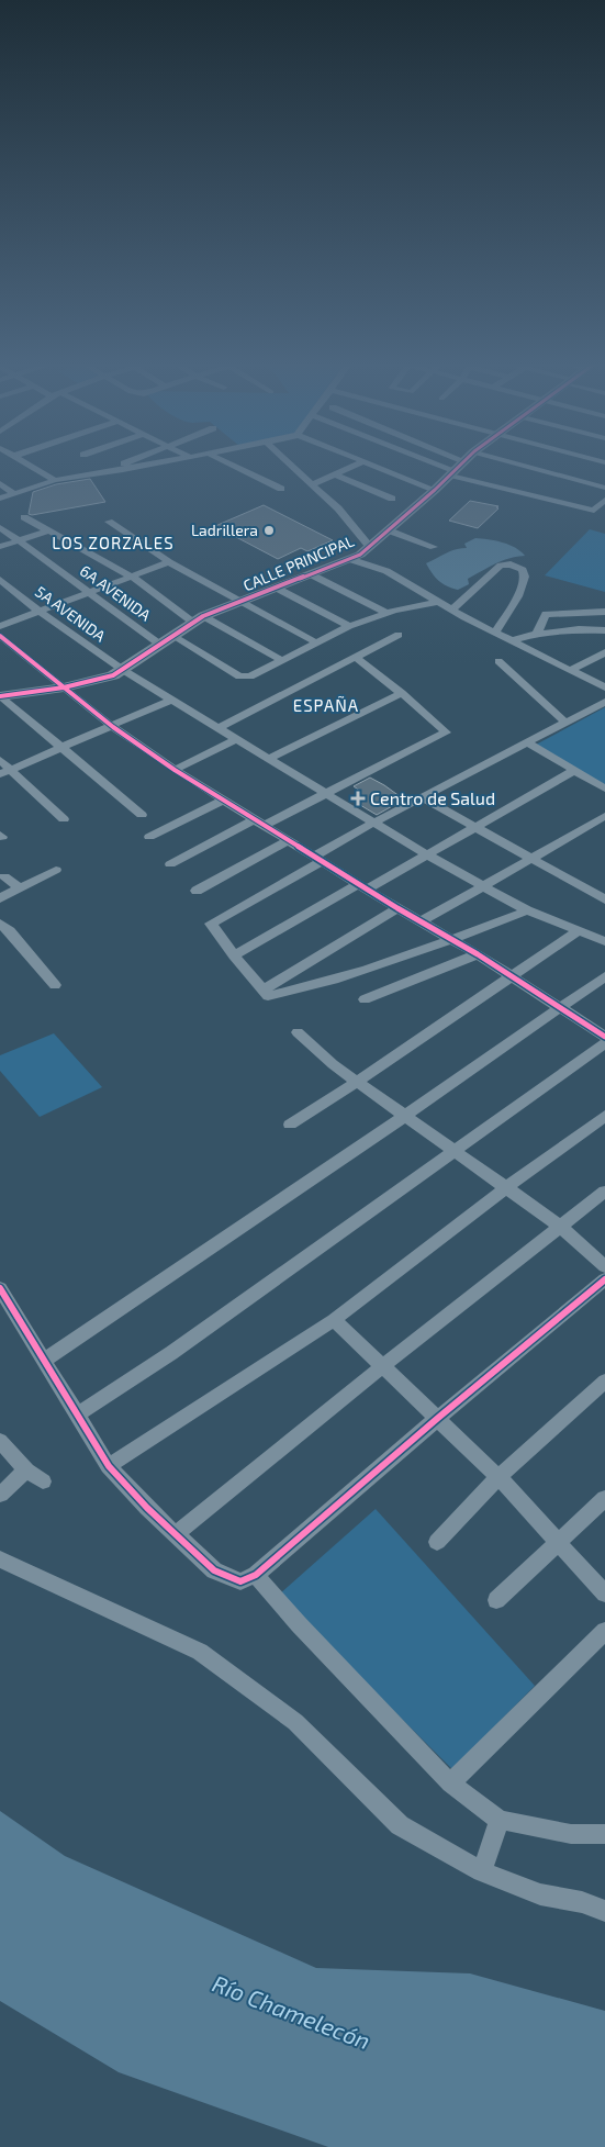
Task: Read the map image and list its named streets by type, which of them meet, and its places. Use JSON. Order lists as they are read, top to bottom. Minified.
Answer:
{"streets":{"street":["CALLE PRINCIPAL","6A AVENIDA","5A AVENIDA"]},"crossings":[["CALLE PRINCIPAL","6A AVENIDA"],["CALLE PRINCIPAL","5A AVENIDA"]],"districts":["LOS ZORZALES","ESPAÑA"],"water":["Río Chamelecón"],"places":{"other":["Ladrillera"],"health":["Centro de Salud"]}}
